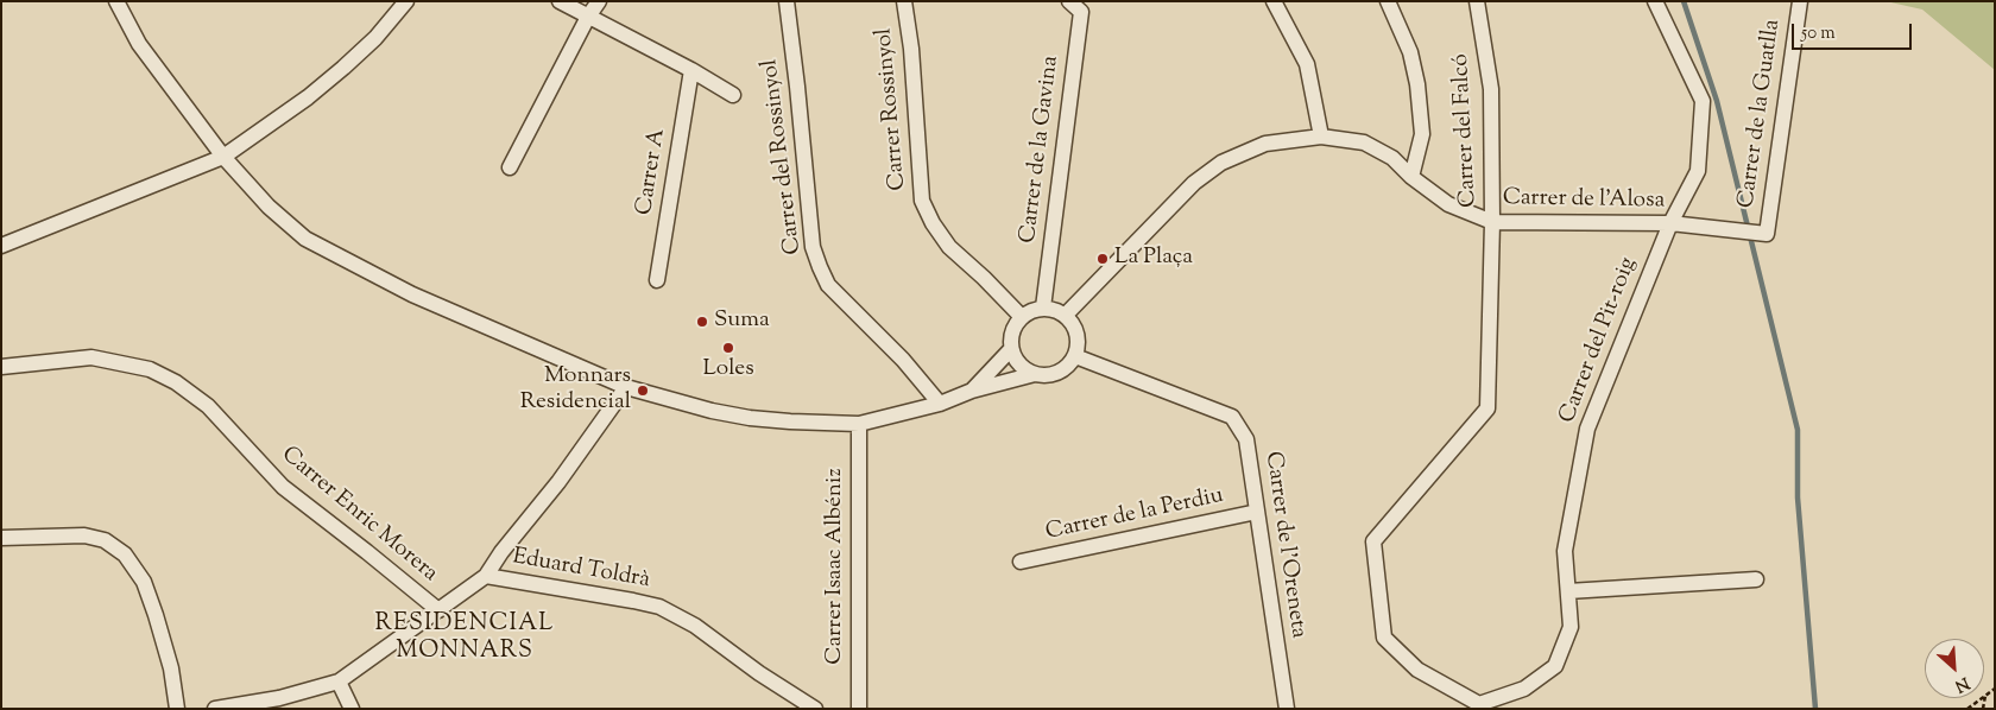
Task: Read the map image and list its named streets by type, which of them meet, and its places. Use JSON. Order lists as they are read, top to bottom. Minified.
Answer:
{"streets":{"street":["Carrer Rossinyol","Carrer de la Guatlla","Carrer del Falcó","Carrer de la Gavina","Carrer del Rossinyol","Carrer A","Carrer de l'Alosa","Carrer del Pit-roig","Carrer Enric Morera","Carrer de la Perdiu","Carrer de l'Oreneta","Carrer Isaac Albéniz","Eduard Toldrà"]},"crossings":[["Carrer Rossinyol","Carrer de la Gavina"],["Carrer Rossinyol","Carrer de l'Alosa"],["Carrer Rossinyol","Carrer de l'Oreneta"],["Carrer de la Guatlla","Carrer de l'Alosa"],["Carrer del Falcó","Carrer de l'Alosa"],["Carrer del Falcó","Carrer del Pit-roig"],["Carrer de la Gavina","Carrer de l'Alosa"],["Carrer de la Gavina","Carrer de l'Oreneta"],["Carrer de l'Alosa","Carrer del Pit-roig"],["Carrer de l'Alosa","Carrer de l'Oreneta"],["Carrer de la Perdiu","Carrer de l'Oreneta"]],"districts":["RESIDENCIAL MONNARS"],"places":["La Plaça","Suma","Loles","Monnars Residencial"],"scale_bar":"50 m","north":"bottom right"}
